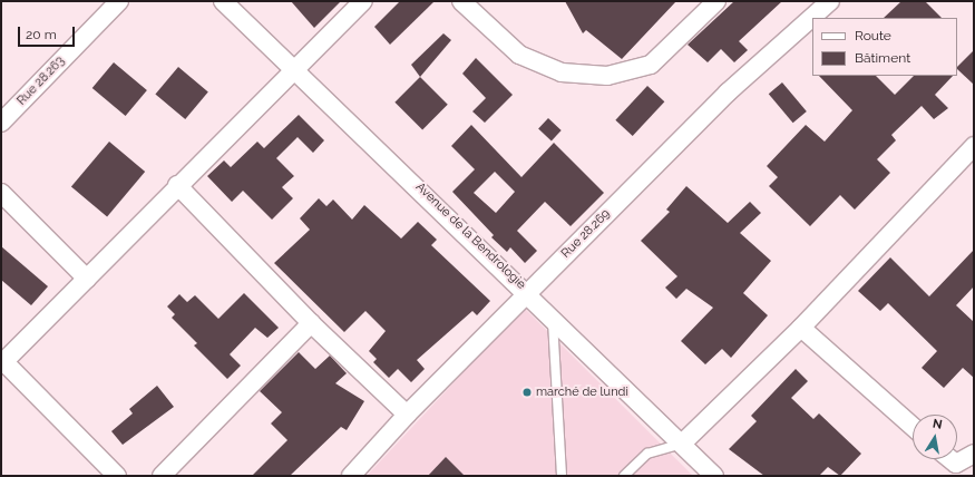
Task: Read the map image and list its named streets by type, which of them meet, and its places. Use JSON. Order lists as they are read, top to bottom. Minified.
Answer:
{"streets":{"street":["Rue 28.263","Rue 28.269","Avenue de la Bendrologie"]},"crossings":[["Rue 28.269","Avenue de la Bendrologie"]],"places":["marché de lundi"],"legend":["Route","Bâtiment"],"scale_bar":"20 m","north":"top"}
